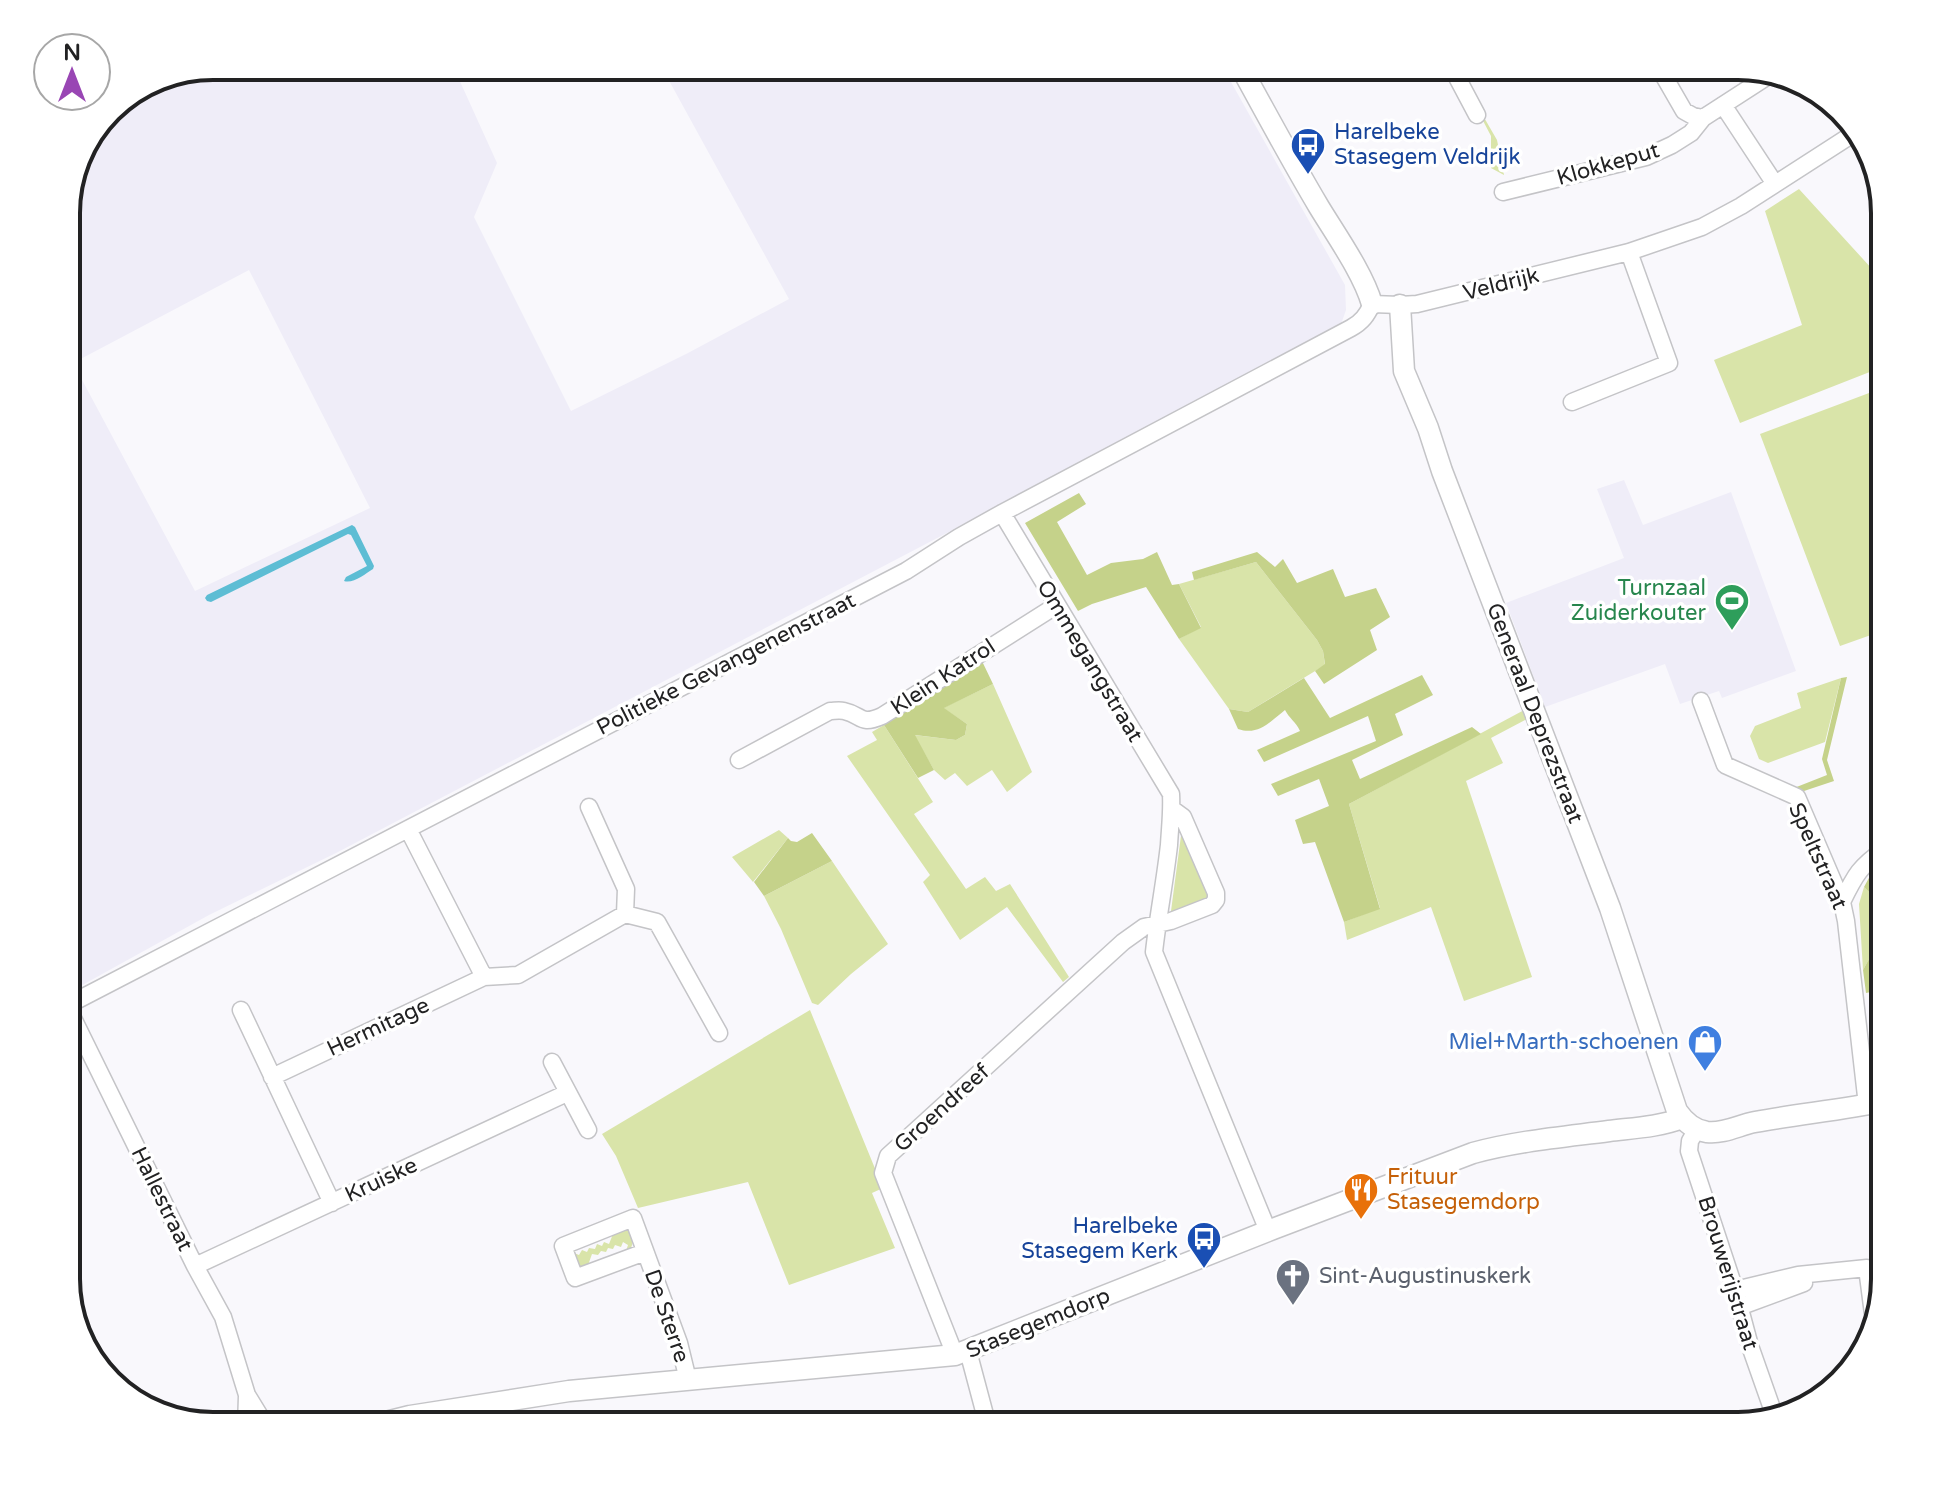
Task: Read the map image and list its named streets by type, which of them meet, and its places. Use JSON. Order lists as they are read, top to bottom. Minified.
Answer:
{"streets":{"street":["Klokkeput","Veldrijk","Ommegangstraat","Politieke Gevangenenstraat","Klein Katrol","Generaal Deprezstraat","Speltstraat","Hermitage","Groendreef","Kruiske","Hallestraat","Brouwerijstraat","De Sterre","Stasegemdorp"]},"crossings":[["Veldrijk","Politieke Gevangenenstraat"],["Veldrijk","Generaal Deprezstraat"],["Ommegangstraat","Politieke Gevangenenstraat"],["Ommegangstraat","Klein Katrol"],["Ommegangstraat","Groendreef"],["Ommegangstraat","Stasegemdorp"],["Generaal Deprezstraat","Brouwerijstraat"],["Generaal Deprezstraat","Stasegemdorp"],["Groendreef","Stasegemdorp"],["Kruiske","Hallestraat"],["Brouwerijstraat","Stasegemdorp"],["De Sterre","Stasegemdorp"]],"places":{"bus stop":["Harelbeke Stasegem Veldrijk","Harelbeke Stasegem Kerk"],"sports":["Turnzaal Zuiderkouter"],"shop":["Miel+Marth-schoenen"],"restaurant":["Frituur Stasegemdorp"],"church":["Sint-Augustinuskerk"]},"north":"top"}
